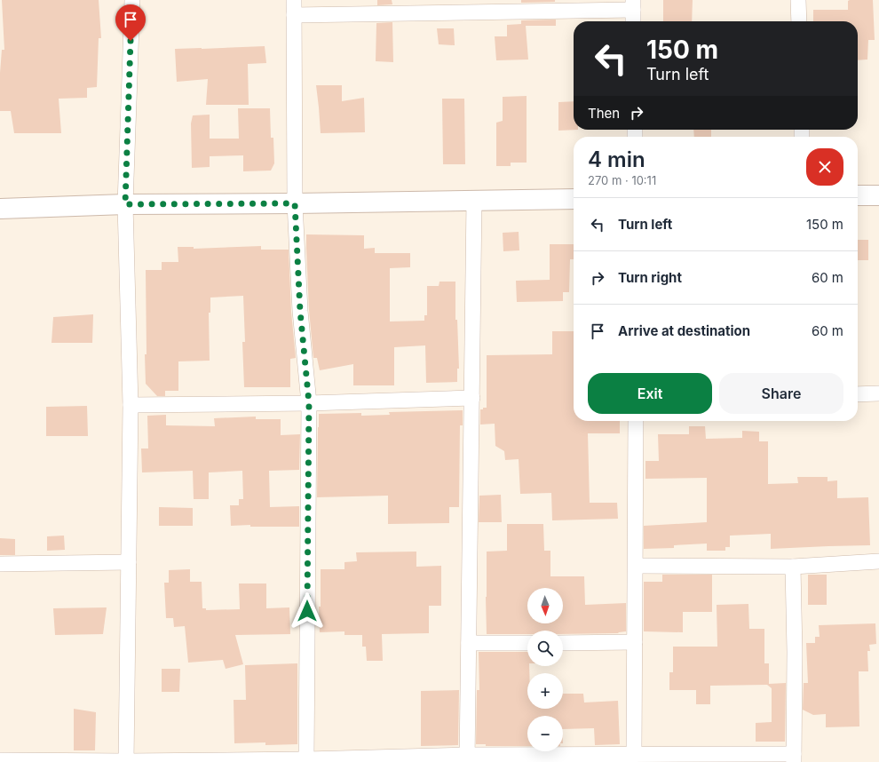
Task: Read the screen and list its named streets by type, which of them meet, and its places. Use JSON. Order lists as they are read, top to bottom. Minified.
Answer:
{"north":"bottom","page":{"turn":["150 m","Turn left"],"then":"Then","heading":["4 min","270 m · 10:11"],"list":[{"name":"Turn left","value":"150 m"},{"name":"Turn right","value":"60 m"},{"name":"Arrive at destination","value":"60 m"}],"buttons":["Exit","Share"],"map_buttons":["+","−"]}}
